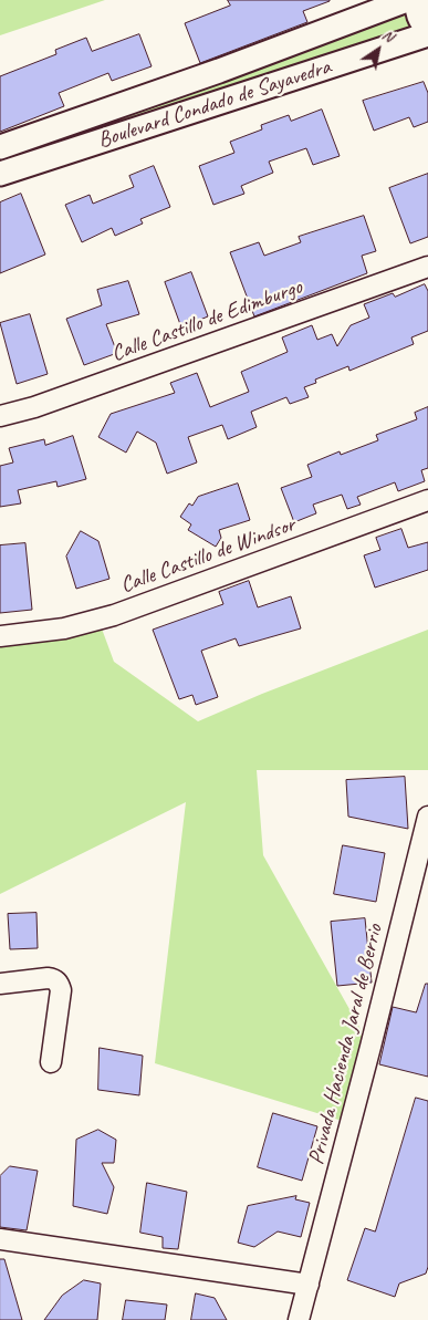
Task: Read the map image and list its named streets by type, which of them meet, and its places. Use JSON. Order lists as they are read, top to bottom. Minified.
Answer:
{"streets":{"street":["Boulevard Condado de Sayavedra","Calle Castillo de Edimburgo","Calle Castillo de Windsor","Privada Hacienda Jaral de Berrio"]},"north":"top right"}
